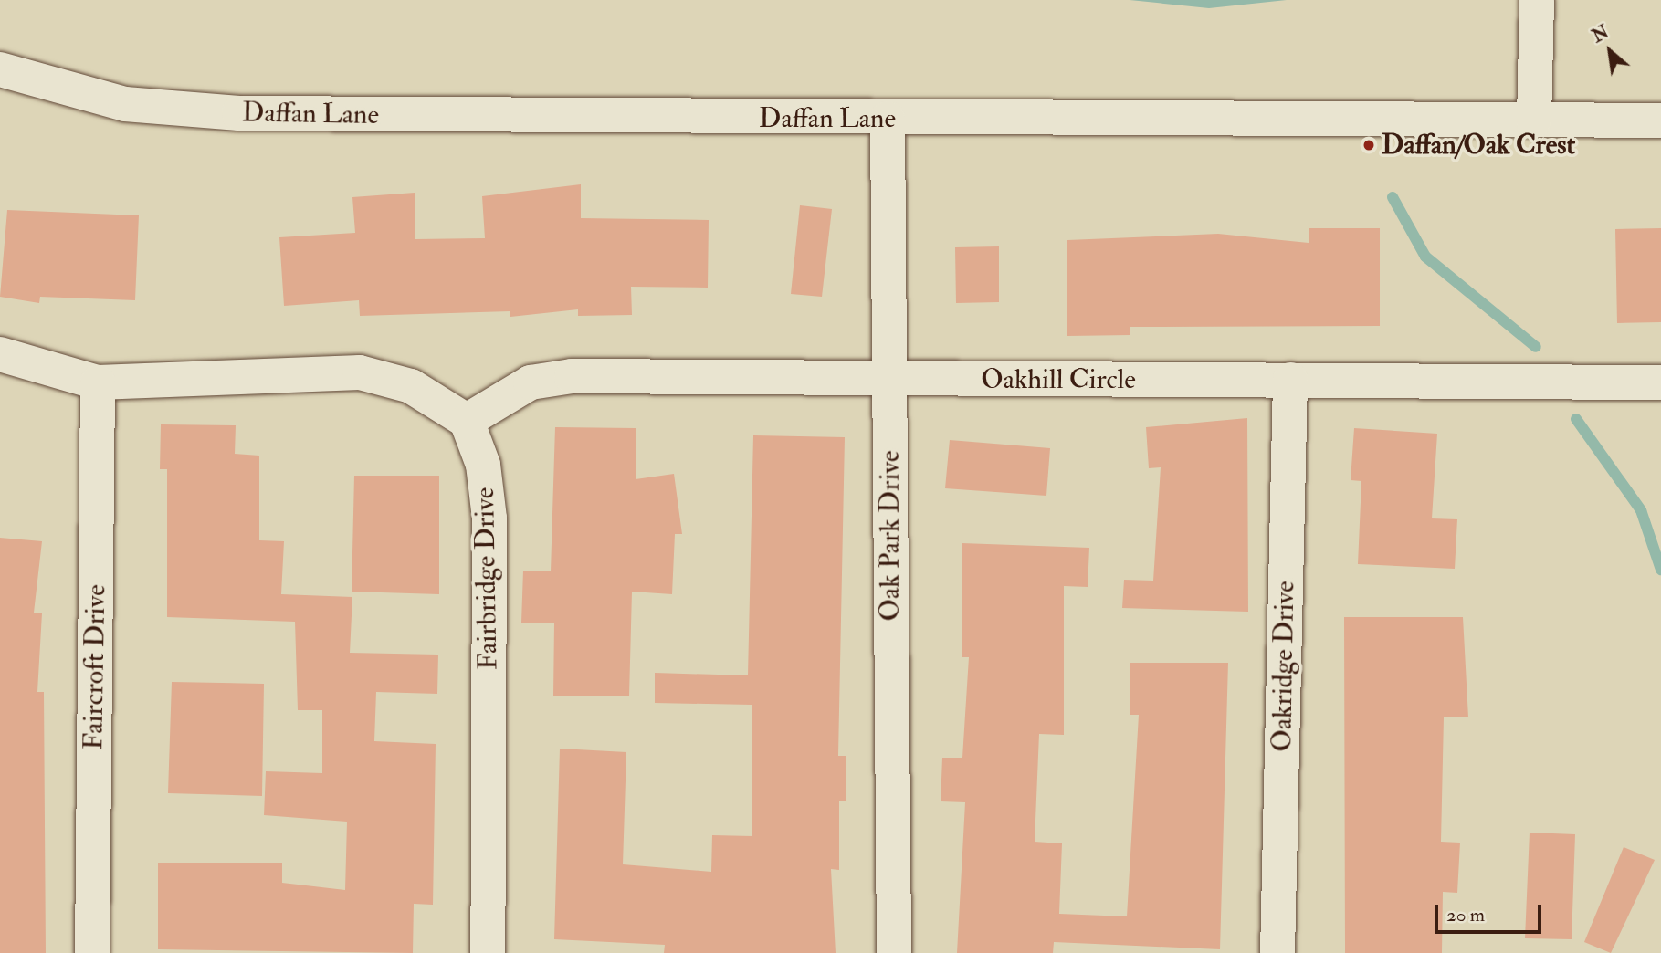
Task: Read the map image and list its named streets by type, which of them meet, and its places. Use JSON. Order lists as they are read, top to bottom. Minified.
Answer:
{"streets":{"street":["Daffan Lane","Oakhill Circle","Oak Park Drive","Fairbridge Drive","Oakridge Drive","Faircroft Drive"]},"crossings":[["Daffan Lane","Oak Park Drive"],["Oakhill Circle","Oak Park Drive"],["Oakhill Circle","Fairbridge Drive"],["Oakhill Circle","Oakridge Drive"]],"places":["Daffan/Oak Crest"],"scale_bar":"20 m","north":"top left"}
